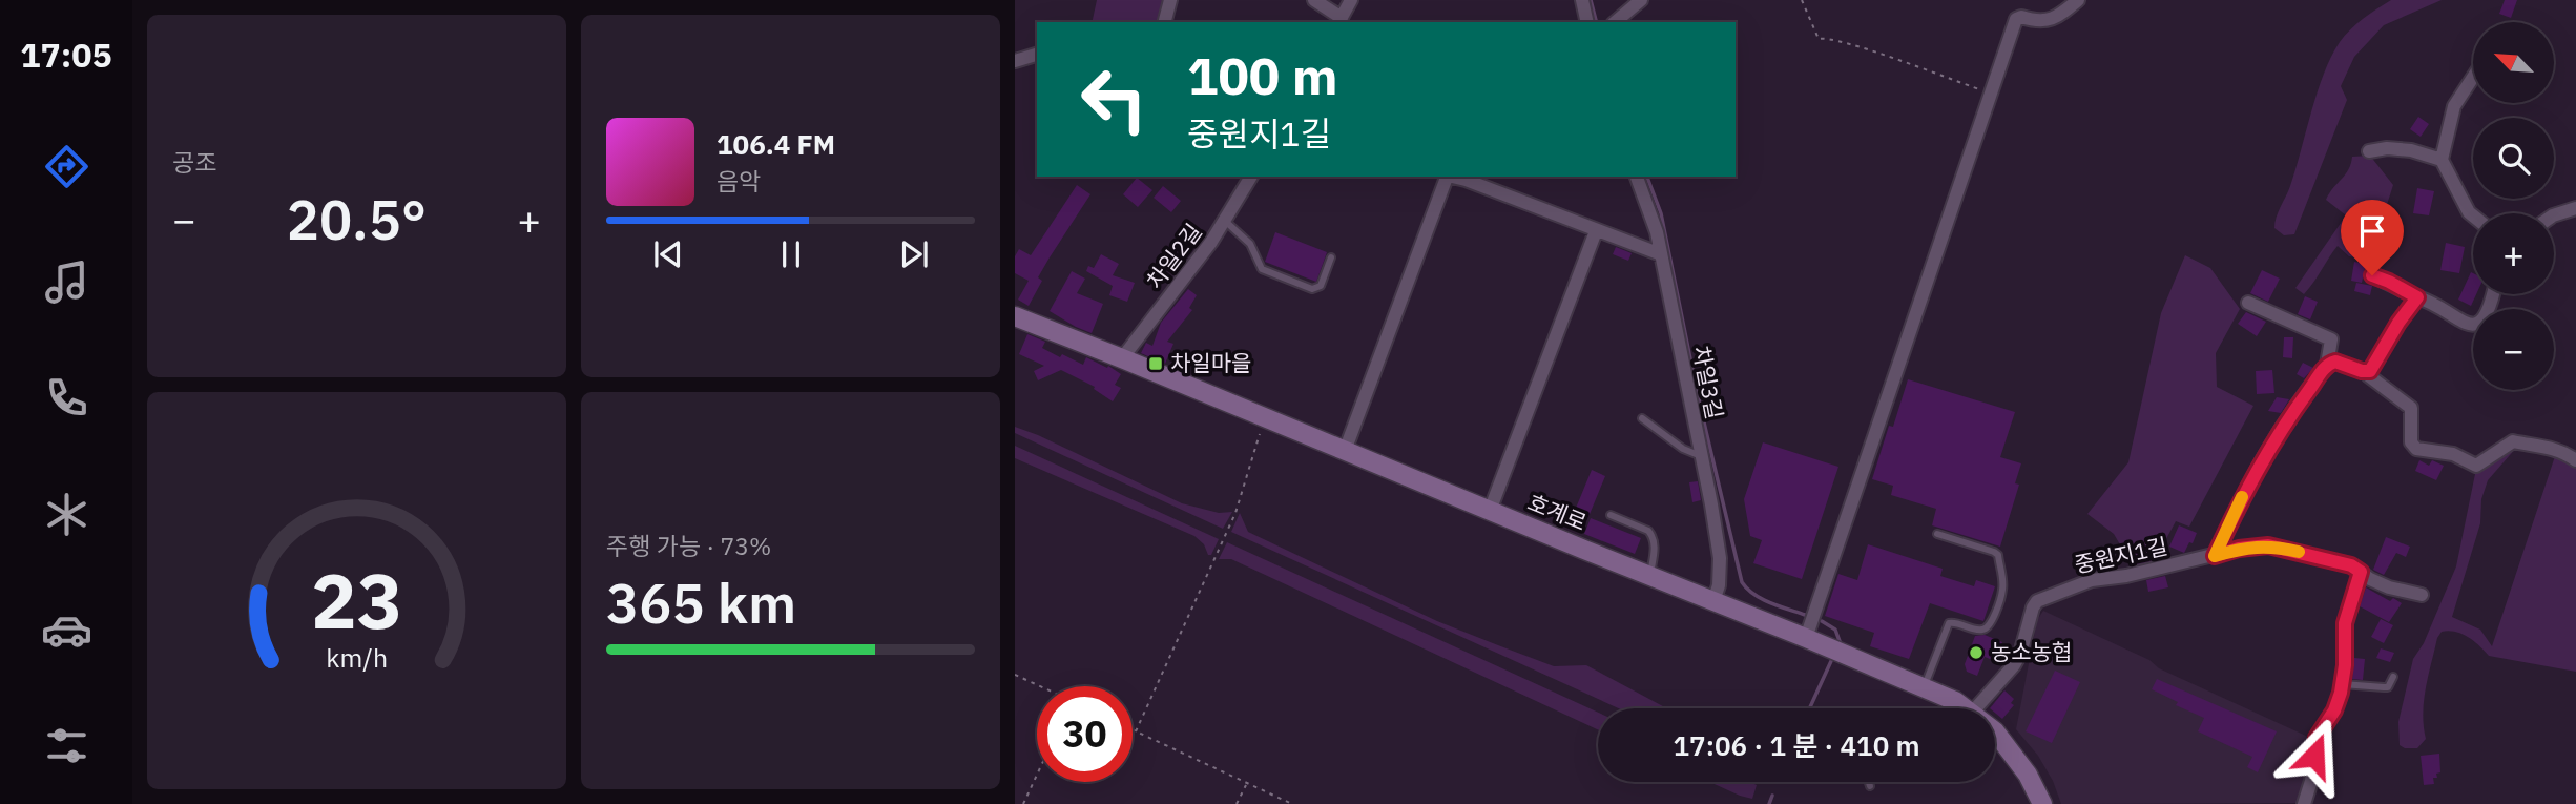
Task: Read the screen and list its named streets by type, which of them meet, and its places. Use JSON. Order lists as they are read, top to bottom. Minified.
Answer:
{"streets":{"street":["차일2길","차일3길","호계로","중원지1길"]},"crossings":[["차일2길","호계로"],["차일3길","호계로"]],"places":{"transit":["차일마을"],"other":["농소농협"]},"north":"top left","page":{"tabs":"17:05","tile":["공조",["주행 가능 · 73%","365 km"]],"map_buttons":["+","−"],"turn":["100 m","중원지1길"],"song":["106.4 FM","음악"],"heat":["−","20.5°","+"],"limit":"30","trip":"17:06 · 1 분 · 410 m","gauge":["23","km/h"]}}
